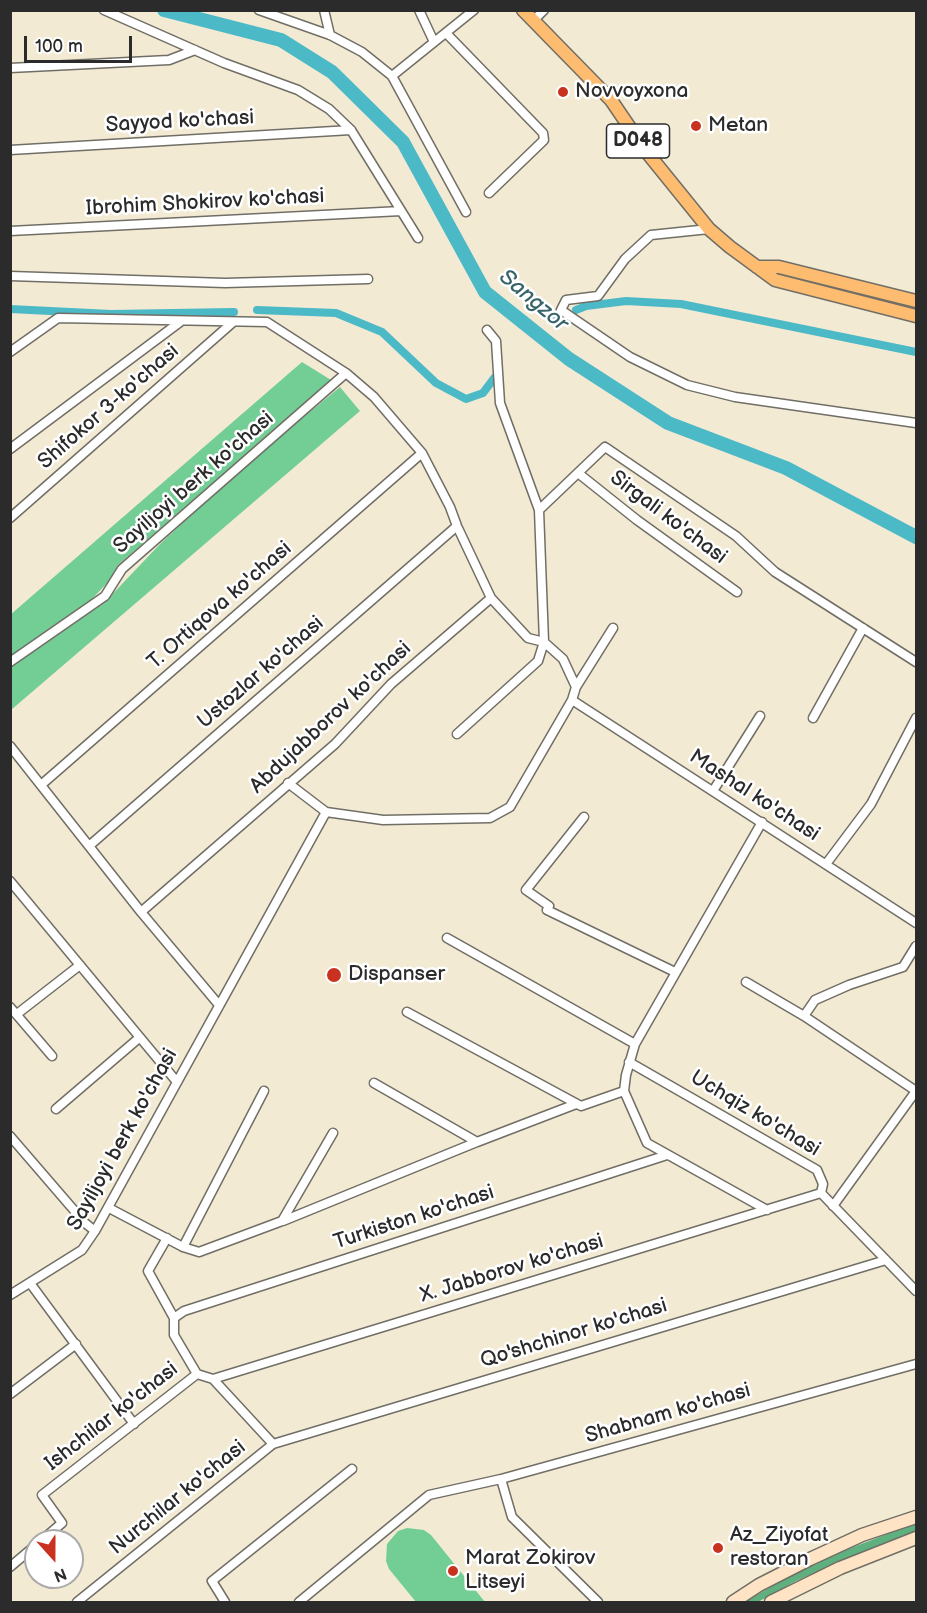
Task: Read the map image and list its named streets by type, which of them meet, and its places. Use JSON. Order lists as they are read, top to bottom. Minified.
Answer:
{"streets":{"main road":["D048"],"street":["Sayyod ko'chasi","Ibrohim Shokirov ko'chasi","Shifokor 3-ko'chasi","Sayiljoyi berk ko'chasi","Sirgali ko'chasi","T. Ortiqova ko'chasi","Ustozlar ko'chasi","Abdujabborov ko'chasi","Mashal ko'chasi","Uchqiz ko'chasi","Turkiston ko'chasi","X. Jabborov ko'chasi","Qo'shchinor ko'chasi","Shabnam ko'chasi","Ishchilar ko'chasi","Nurchilar ko'chasi"]},"crossings":[["Uchqiz ko'chasi","X. Jabborov ko'chasi"],["Uchqiz ko'chasi","Qo'shchinor ko'chasi"],["Qo'shchinor ko'chasi","Nurchilar ko'chasi"]],"water":["Sangzor"],"places":["Novvoyxona","Metan","Dispanser","Az_Ziyofat restoran","Marat Zokirov Litseyi"],"scale_bar":"100 m","north":"bottom"}
